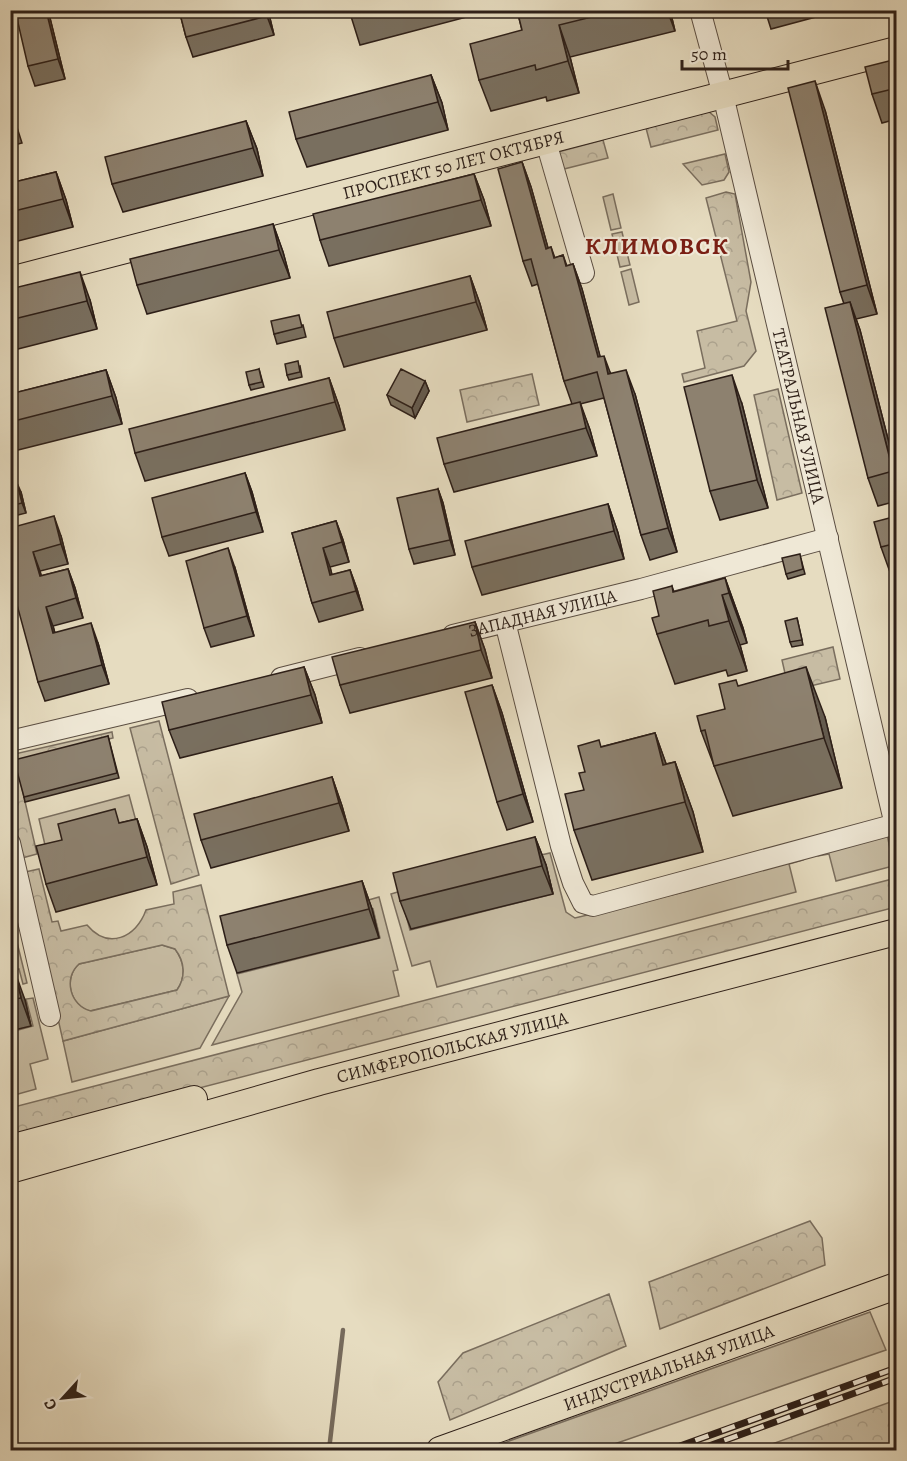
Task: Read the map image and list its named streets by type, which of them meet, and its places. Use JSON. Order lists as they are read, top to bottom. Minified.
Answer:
{"streets":{"main road":["ПРОСПЕКТ 50 ЛЕТ ОКТЯБРЯ","СИМФЕРОПОЛЬСКАЯ УЛИЦА","ИНДУСТРИАЛЬНАЯ УЛИЦА"],"street":["ТЕАТРАЛЬНАЯ УЛИЦА","ЗАПАДНАЯ УЛИЦА"]},"crossings":[["ПРОСПЕКТ 50 ЛЕТ ОКТЯБРЯ","ТЕАТРАЛЬНАЯ УЛИЦА"],["ТЕАТРАЛЬНАЯ УЛИЦА","ЗАПАДНАЯ УЛИЦА"]],"districts":["КЛИМОВСК"],"scale_bar":"50 m","north":"bottom left"}
